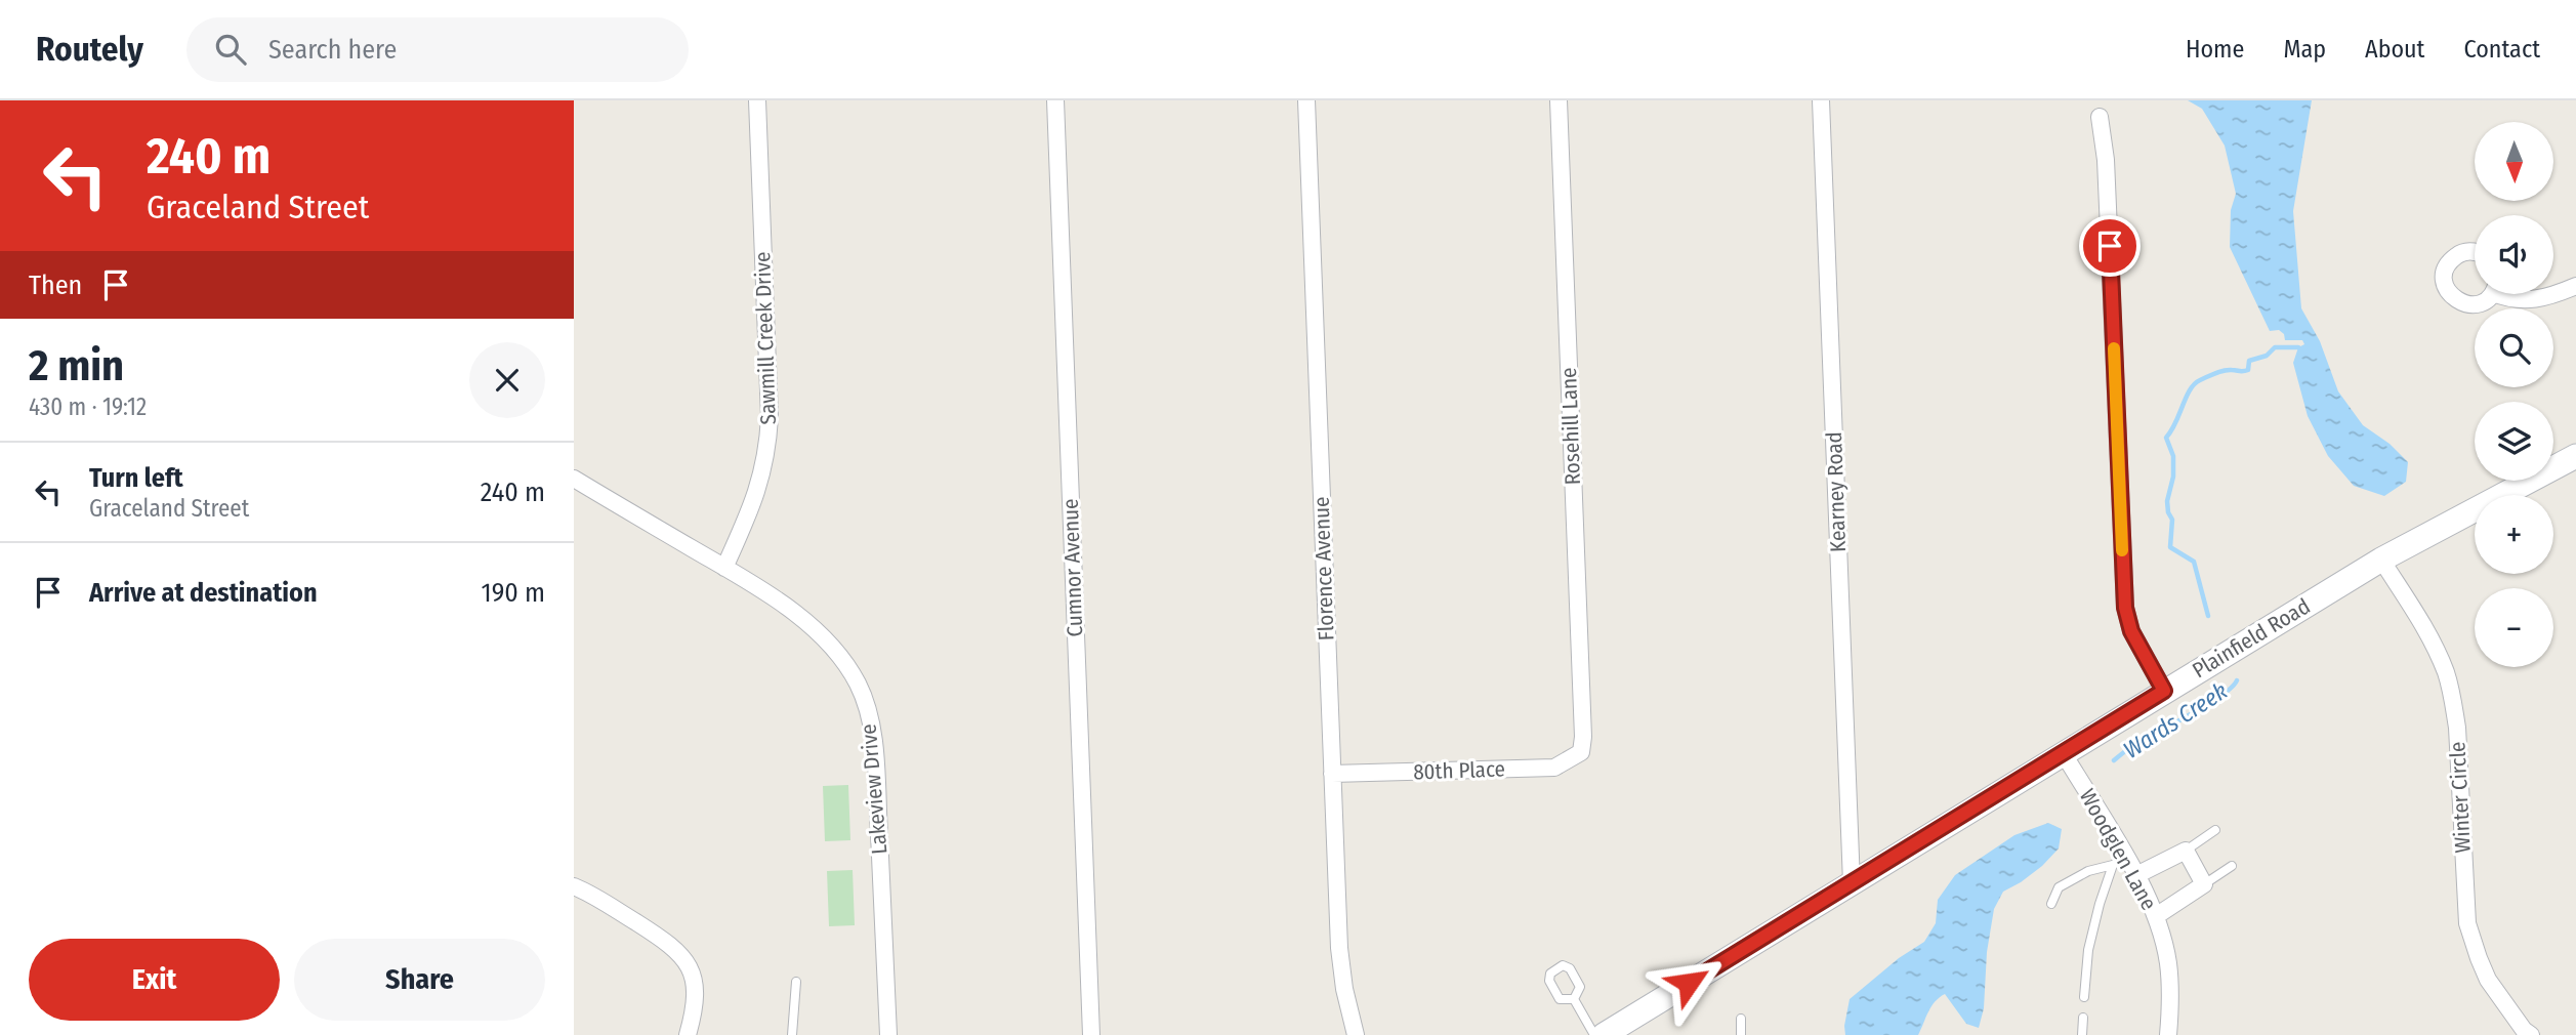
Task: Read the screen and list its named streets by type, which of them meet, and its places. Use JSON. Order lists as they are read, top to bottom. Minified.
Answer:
{"streets":{"main road":["Plainfield Road"],"street":["Sawmill Creek Drive","Rosehill Lane","Kearney Road","Cumnor Avenue","Florence Avenue","80th Place","Lakeview Drive","Winter Circle","Woodglen Lane"]},"crossings":[["Sawmill Creek Drive","Lakeview Drive"],["Rosehill Lane","80th Place"],["Kearney Road","Plainfield Road"],["Florence Avenue","80th Place"],["Plainfield Road","Winter Circle"],["Plainfield Road","Woodglen Lane"]],"water":["Wards Creek"],"north":"bottom","page":{"header":"Routely","search":"Search here","nav":["Home","Map","About","Contact"],"turn":["240 m","Graceland Street"],"map_buttons":["+","−"],"then":"Then","heading":["2 min","430 m · 19:12"],"list":[{"name":"Turn left","note":"Graceland Street","value":"240 m"},{"name":"Arrive at destination","value":"190 m"}],"buttons":["Exit","Share"]}}
